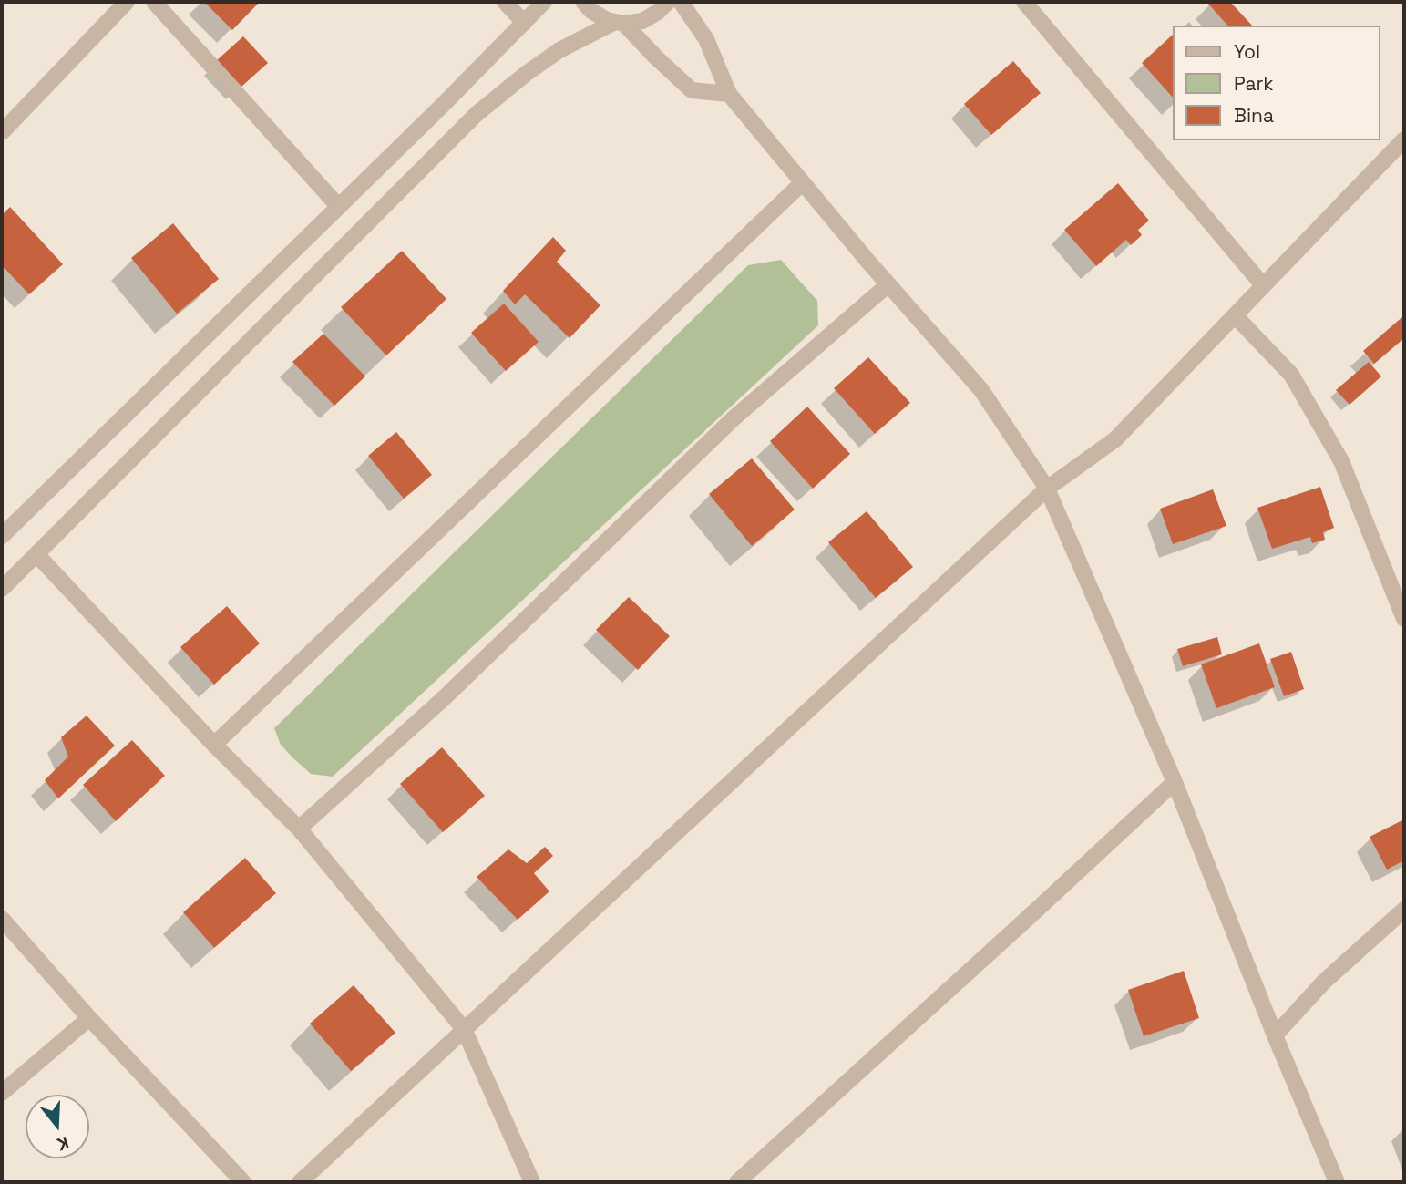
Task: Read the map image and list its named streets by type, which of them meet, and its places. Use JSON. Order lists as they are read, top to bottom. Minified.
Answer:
{"legend":["Yol","Park","Bina"],"north":"bottom"}
